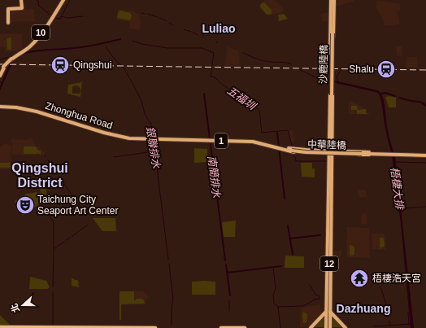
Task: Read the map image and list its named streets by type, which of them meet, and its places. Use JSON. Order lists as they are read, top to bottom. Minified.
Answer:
{"streets":{"main road":["10","沙鹿陸橋","Zhonghua Road","1","中華陸橋","12"]},"crossings":[["沙鹿陸橋","1"],["沙鹿陸橋","12"],["Zhonghua Road","1"],["Zhonghua Road","中華陸橋"],["1","中華陸橋"],["1","12"]],"districts":["Luliao","Qingshui District","Dazhuang"],"water":["五福圳","銀聯排水","南簡排水","梧棲大排"],"places":{"station":["Qingshui","Shalu"],"theatre":["Taichung City Seaport Art Center"],"temple":["梧棲浩天宮"]},"north":"left"}
